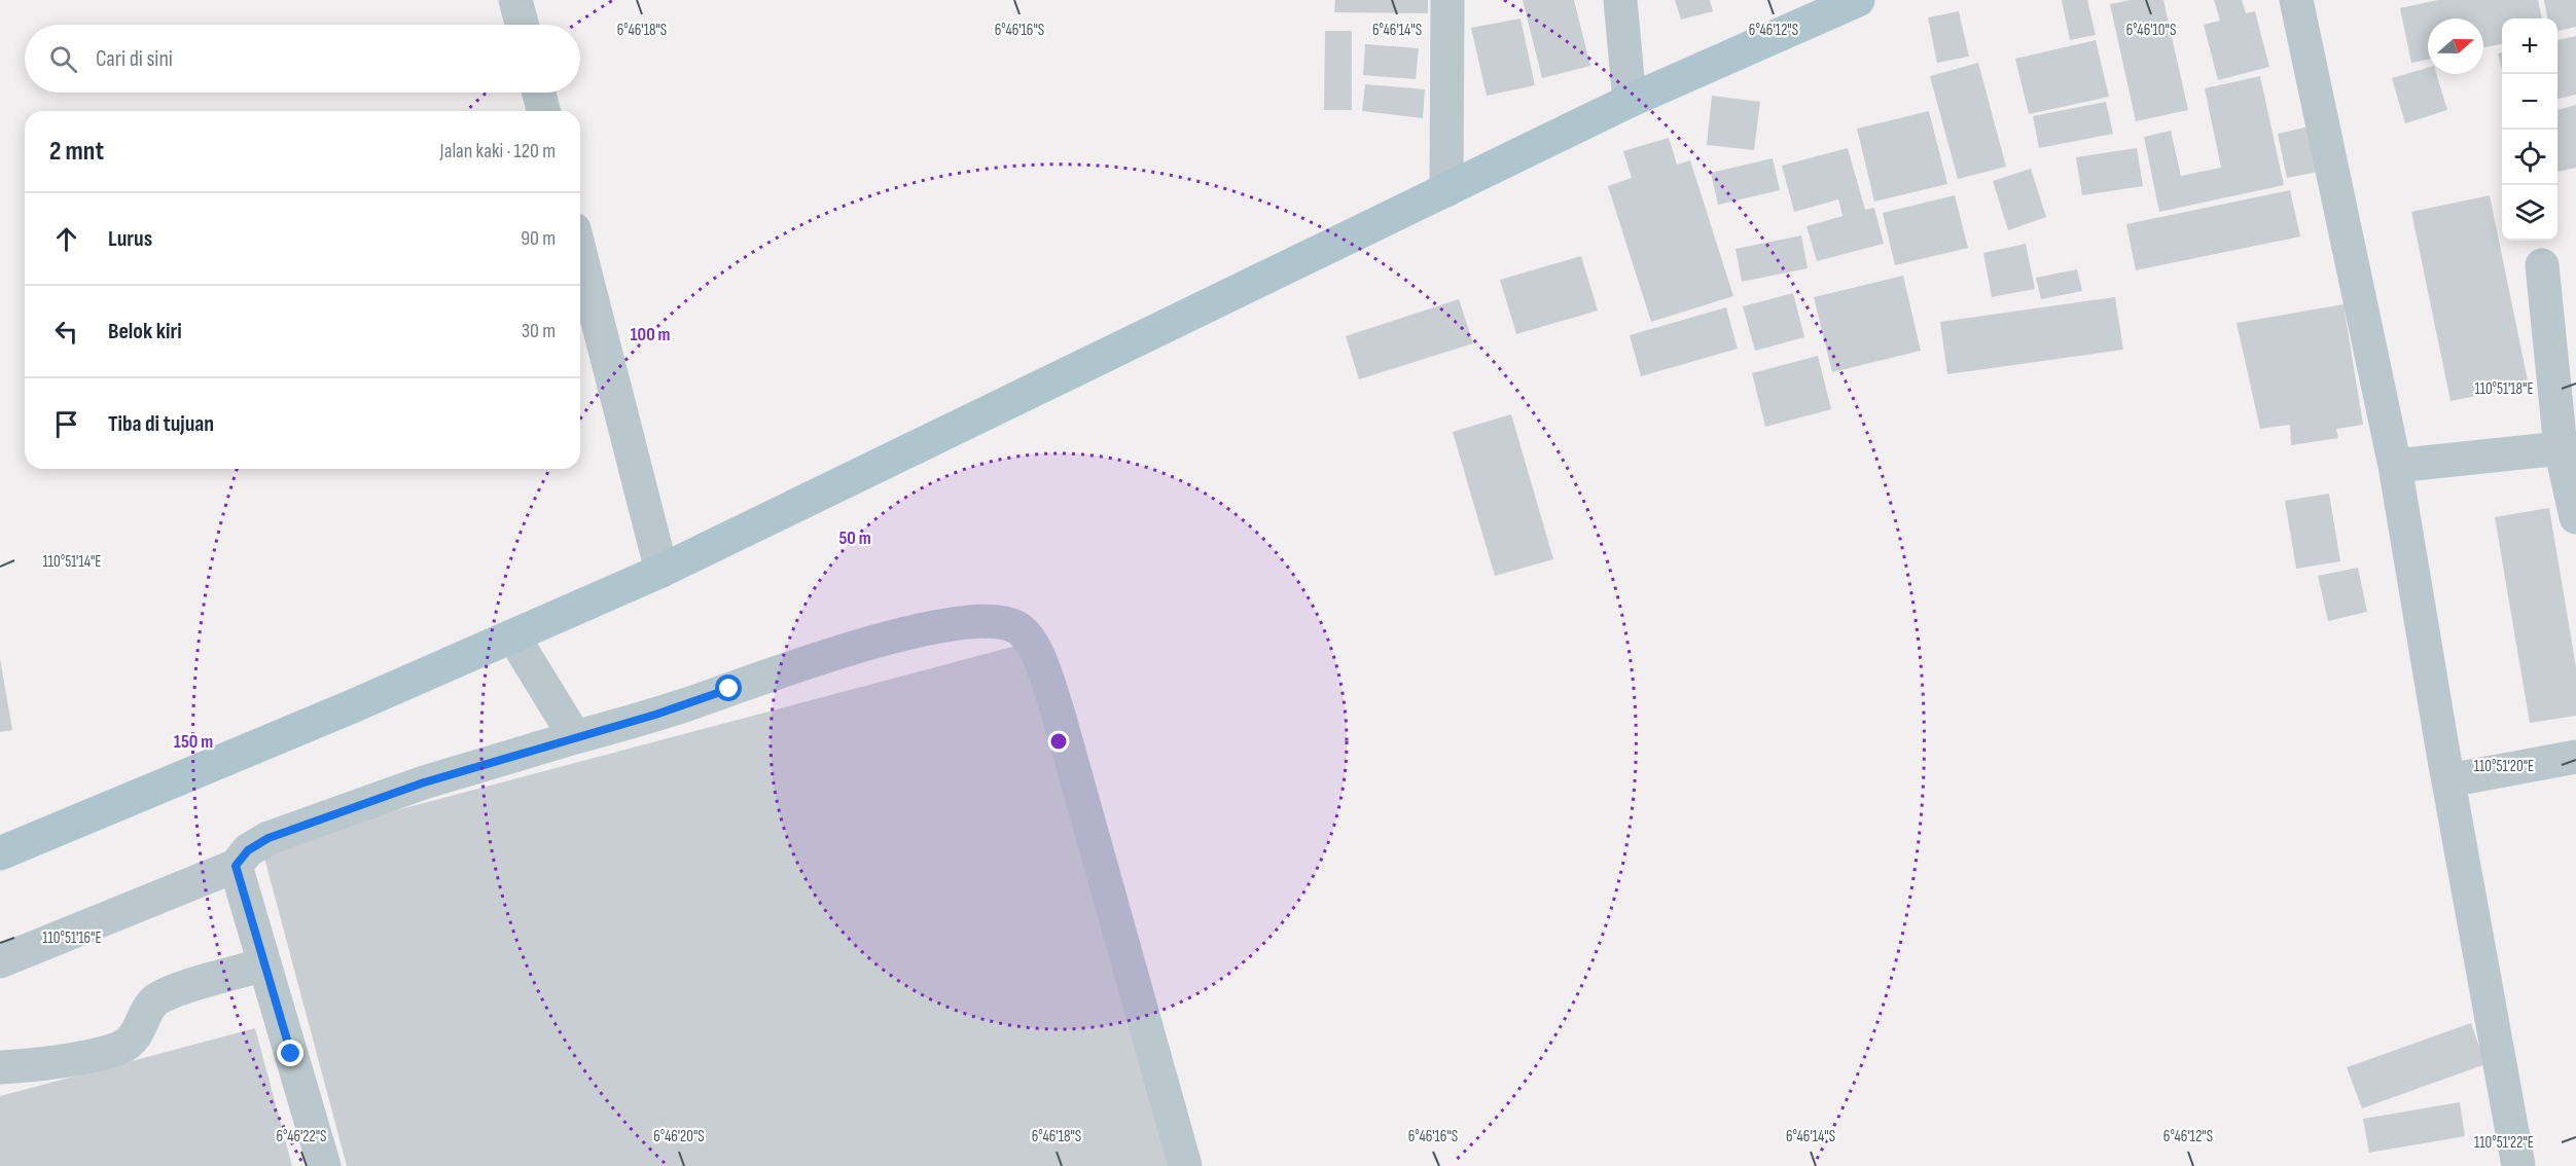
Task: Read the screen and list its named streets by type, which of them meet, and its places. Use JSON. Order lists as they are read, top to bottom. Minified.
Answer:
{"north":"right","page":{"map_buttons":["+","−"],"search":"Cari di sini","heading":["2 mnt","Jalan kaki · 120 m"],"list":[["Lurus","90 m"],["Belok kiri","30 m"],"Tiba di tujuan"]},"coordinates":["6°46'18\"S","6°46'16\"S","6°46'14\"S","6°46'12\"S","6°46'10\"S","110°51'18\"E","110°51'14\"E","110°51'20\"E","110°51'16\"E","6°46'22\"S","6°46'20\"S","110°51'22\"E"],"rings":["100 m","50 m","150 m"]}
